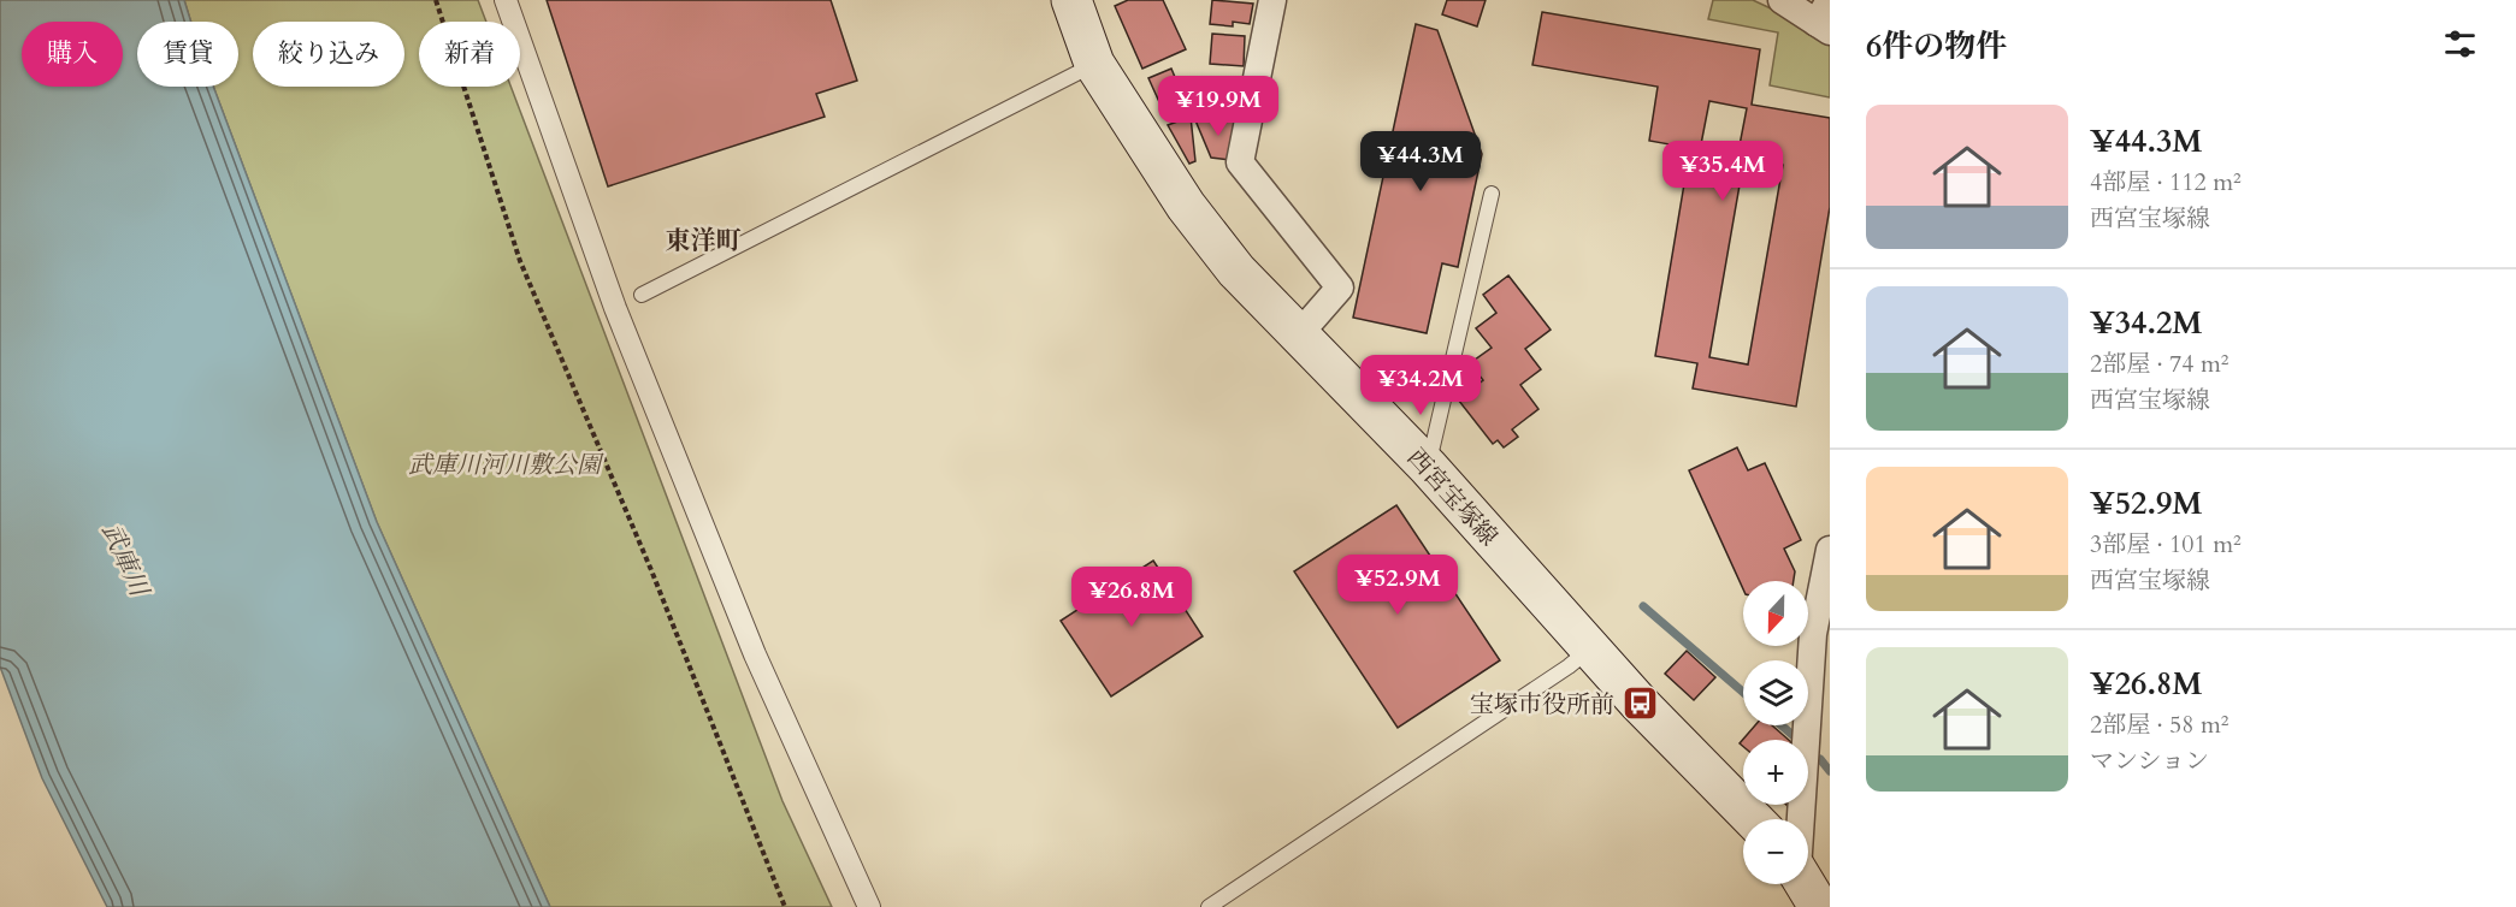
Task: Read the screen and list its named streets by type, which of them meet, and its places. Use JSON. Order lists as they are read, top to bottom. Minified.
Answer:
{"streets":{"main road":["西宮宝塚線"]},"districts":["東洋町"],"water":["武庫川"],"parks":["武庫川河川敷公園"],"places":{"bus stop":["宝塚市役所前"]},"north":"bottom","page":{"heading":"6件の物件","chip":["購入","賃貸","絞り込み","新着"],"price":["¥19.9M","¥44.3M","¥35.4M","¥34.2M","¥52.9M","¥26.8M"],"list":[{"name":"¥44.3M","note":"4部屋 · 112 m² · 西宮宝塚線"},{"name":"¥34.2M","note":"2部屋 · 74 m² · 西宮宝塚線"},{"name":"¥52.9M","note":"3部屋 · 101 m² · 西宮宝塚線"},{"name":"¥26.8M","note":"2部屋 · 58 m² · マンション"}],"map_buttons":["+","−"]}}
